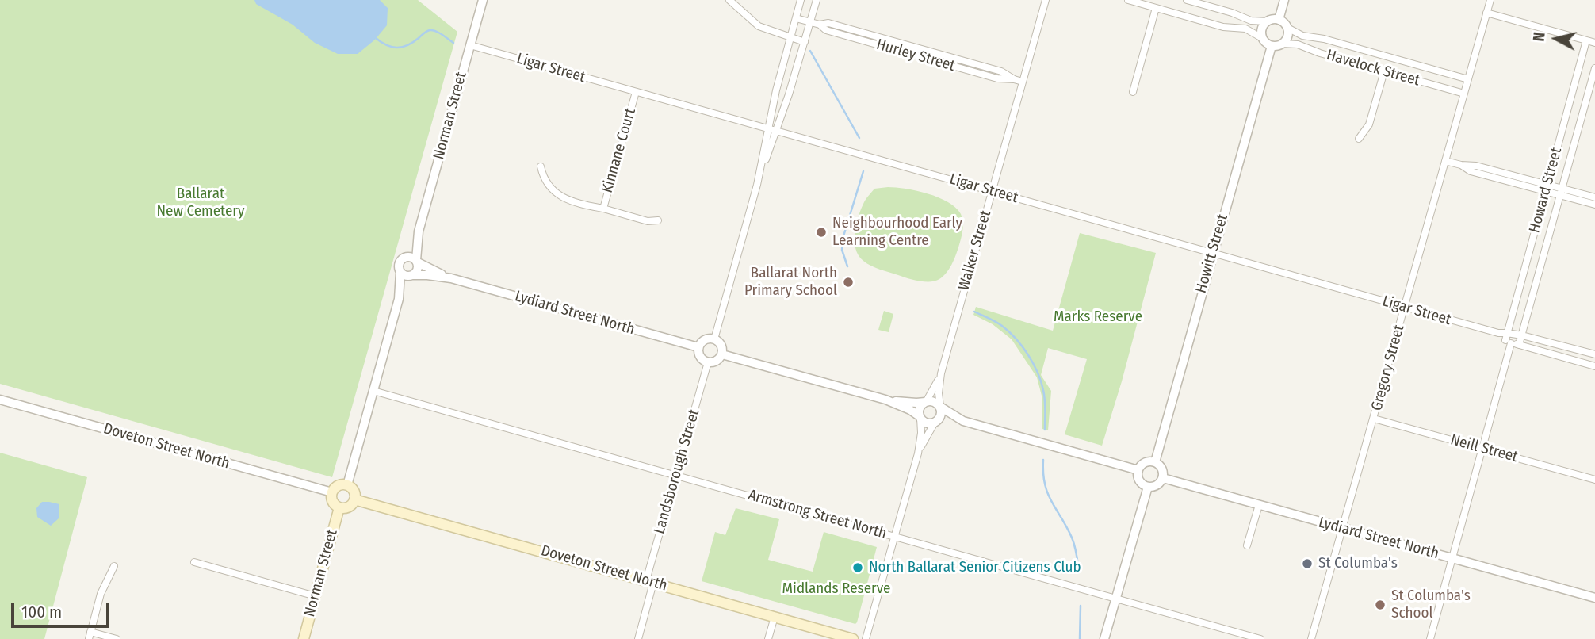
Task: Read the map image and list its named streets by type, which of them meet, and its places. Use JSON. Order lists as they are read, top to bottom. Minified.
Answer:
{"streets":{"main road":["Norman Street","Doveton Street North"],"street":["Hurley Street","Ligar Street","Havelock Street","Kinnane Court","Howard Street","Walker Street","Howitt Street","Lydiard Street North","Gregory Street","Neill Street","Landsborough Street","Armstrong Street North"]},"crossings":[["Hurley Street","Walker Street"],["Ligar Street","Norman Street"],["Ligar Street","Kinnane Court"],["Ligar Street","Howard Street"],["Ligar Street","Walker Street"],["Ligar Street","Howitt Street"],["Ligar Street","Gregory Street"],["Havelock Street","Howitt Street"],["Havelock Street","Gregory Street"],["Norman Street","Lydiard Street North"],["Norman Street","Doveton Street North"],["Howard Street","Lydiard Street North"],["Howard Street","Neill Street"],["Howitt Street","Lydiard Street North"],["Lydiard Street North","Gregory Street"],["Lydiard Street North","Landsborough Street"],["Gregory Street","Neill Street"],["Doveton Street North","Landsborough Street"],["Landsborough Street","Armstrong Street North"]],"parks":["Ballarat New Cemetery","Marks Reserve","Midlands Reserve"],"places":["Neighbourhood Early Learning Centre","Ballarat North Primary School","St Columba's","North Ballarat Senior Citizens Club","St Columba's School"],"scale_bar":"100 m","north":"left"}
